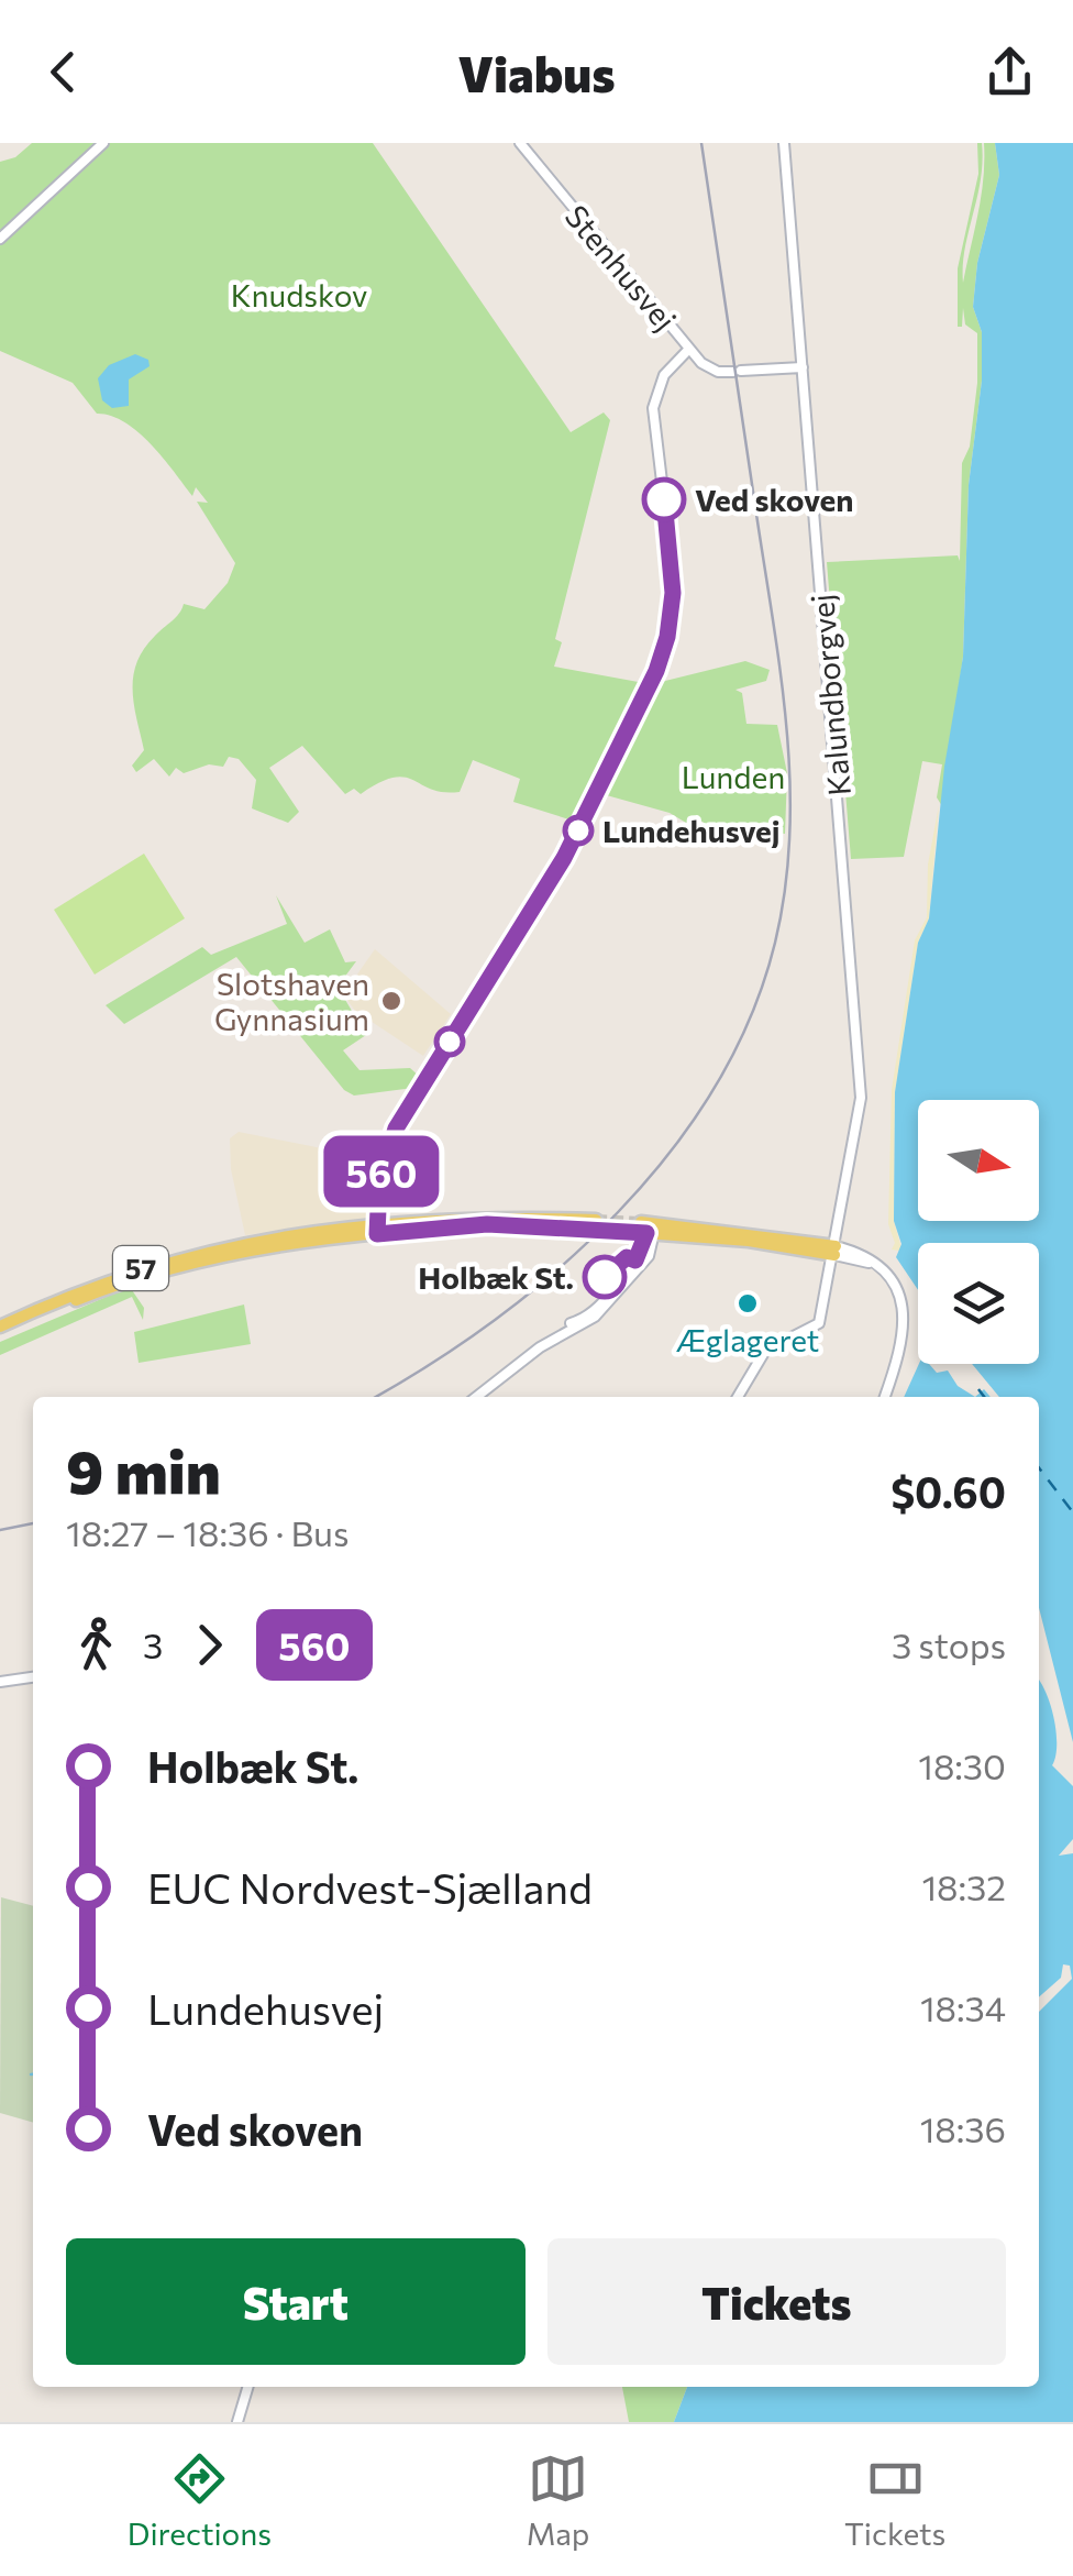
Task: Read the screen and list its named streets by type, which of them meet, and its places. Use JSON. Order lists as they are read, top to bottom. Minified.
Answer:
{"streets":{"main road":["57"],"street":["Stenhusvej","Kalundborgvej"]},"crossings":[["Stenhusvej","Kalundborgvej"]],"parks":["Knudskov","Lunden"],"places":["Ved skoven","Lundehusvej","Slotshaven Gynnasium","Holbæk St.","Æglageret"],"lines":["bus line 560"],"north":"right","page":{"header":"Viabus","on_map":"560","heading":["9 min","18:27 – 18:36 · Bus","$0.60"],"legs":["3","560","3 stops"],"list":[{"name":"Holbæk St.","value":"18:30"},{"name":"EUC Nordvest-Sjælland","value":"18:32"},{"name":"Lundehusvej","value":"18:34"},{"name":"Ved skoven","value":"18:36"}],"buttons":["Start","Tickets"],"tabs":["Directions","Map","Tickets"]}}
